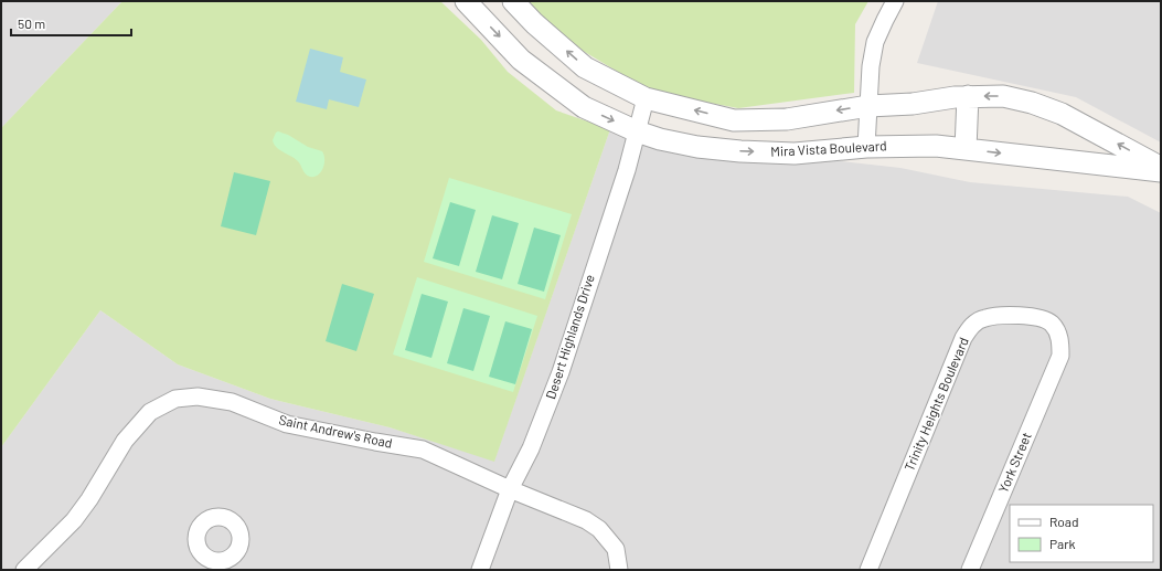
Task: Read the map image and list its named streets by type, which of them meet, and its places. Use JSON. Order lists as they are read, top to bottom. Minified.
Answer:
{"streets":{"street":["Mira Vista Boulevard","Desert Highlands Drive","Trinity Heights Boulevard","Saint Andrew's Road","York Street"]},"crossings":[["Mira Vista Boulevard","Desert Highlands Drive"],["Desert Highlands Drive","Saint Andrew's Road"],["Trinity Heights Boulevard","York Street"]],"legend":["Road","Park"],"scale_bar":"50 m"}
